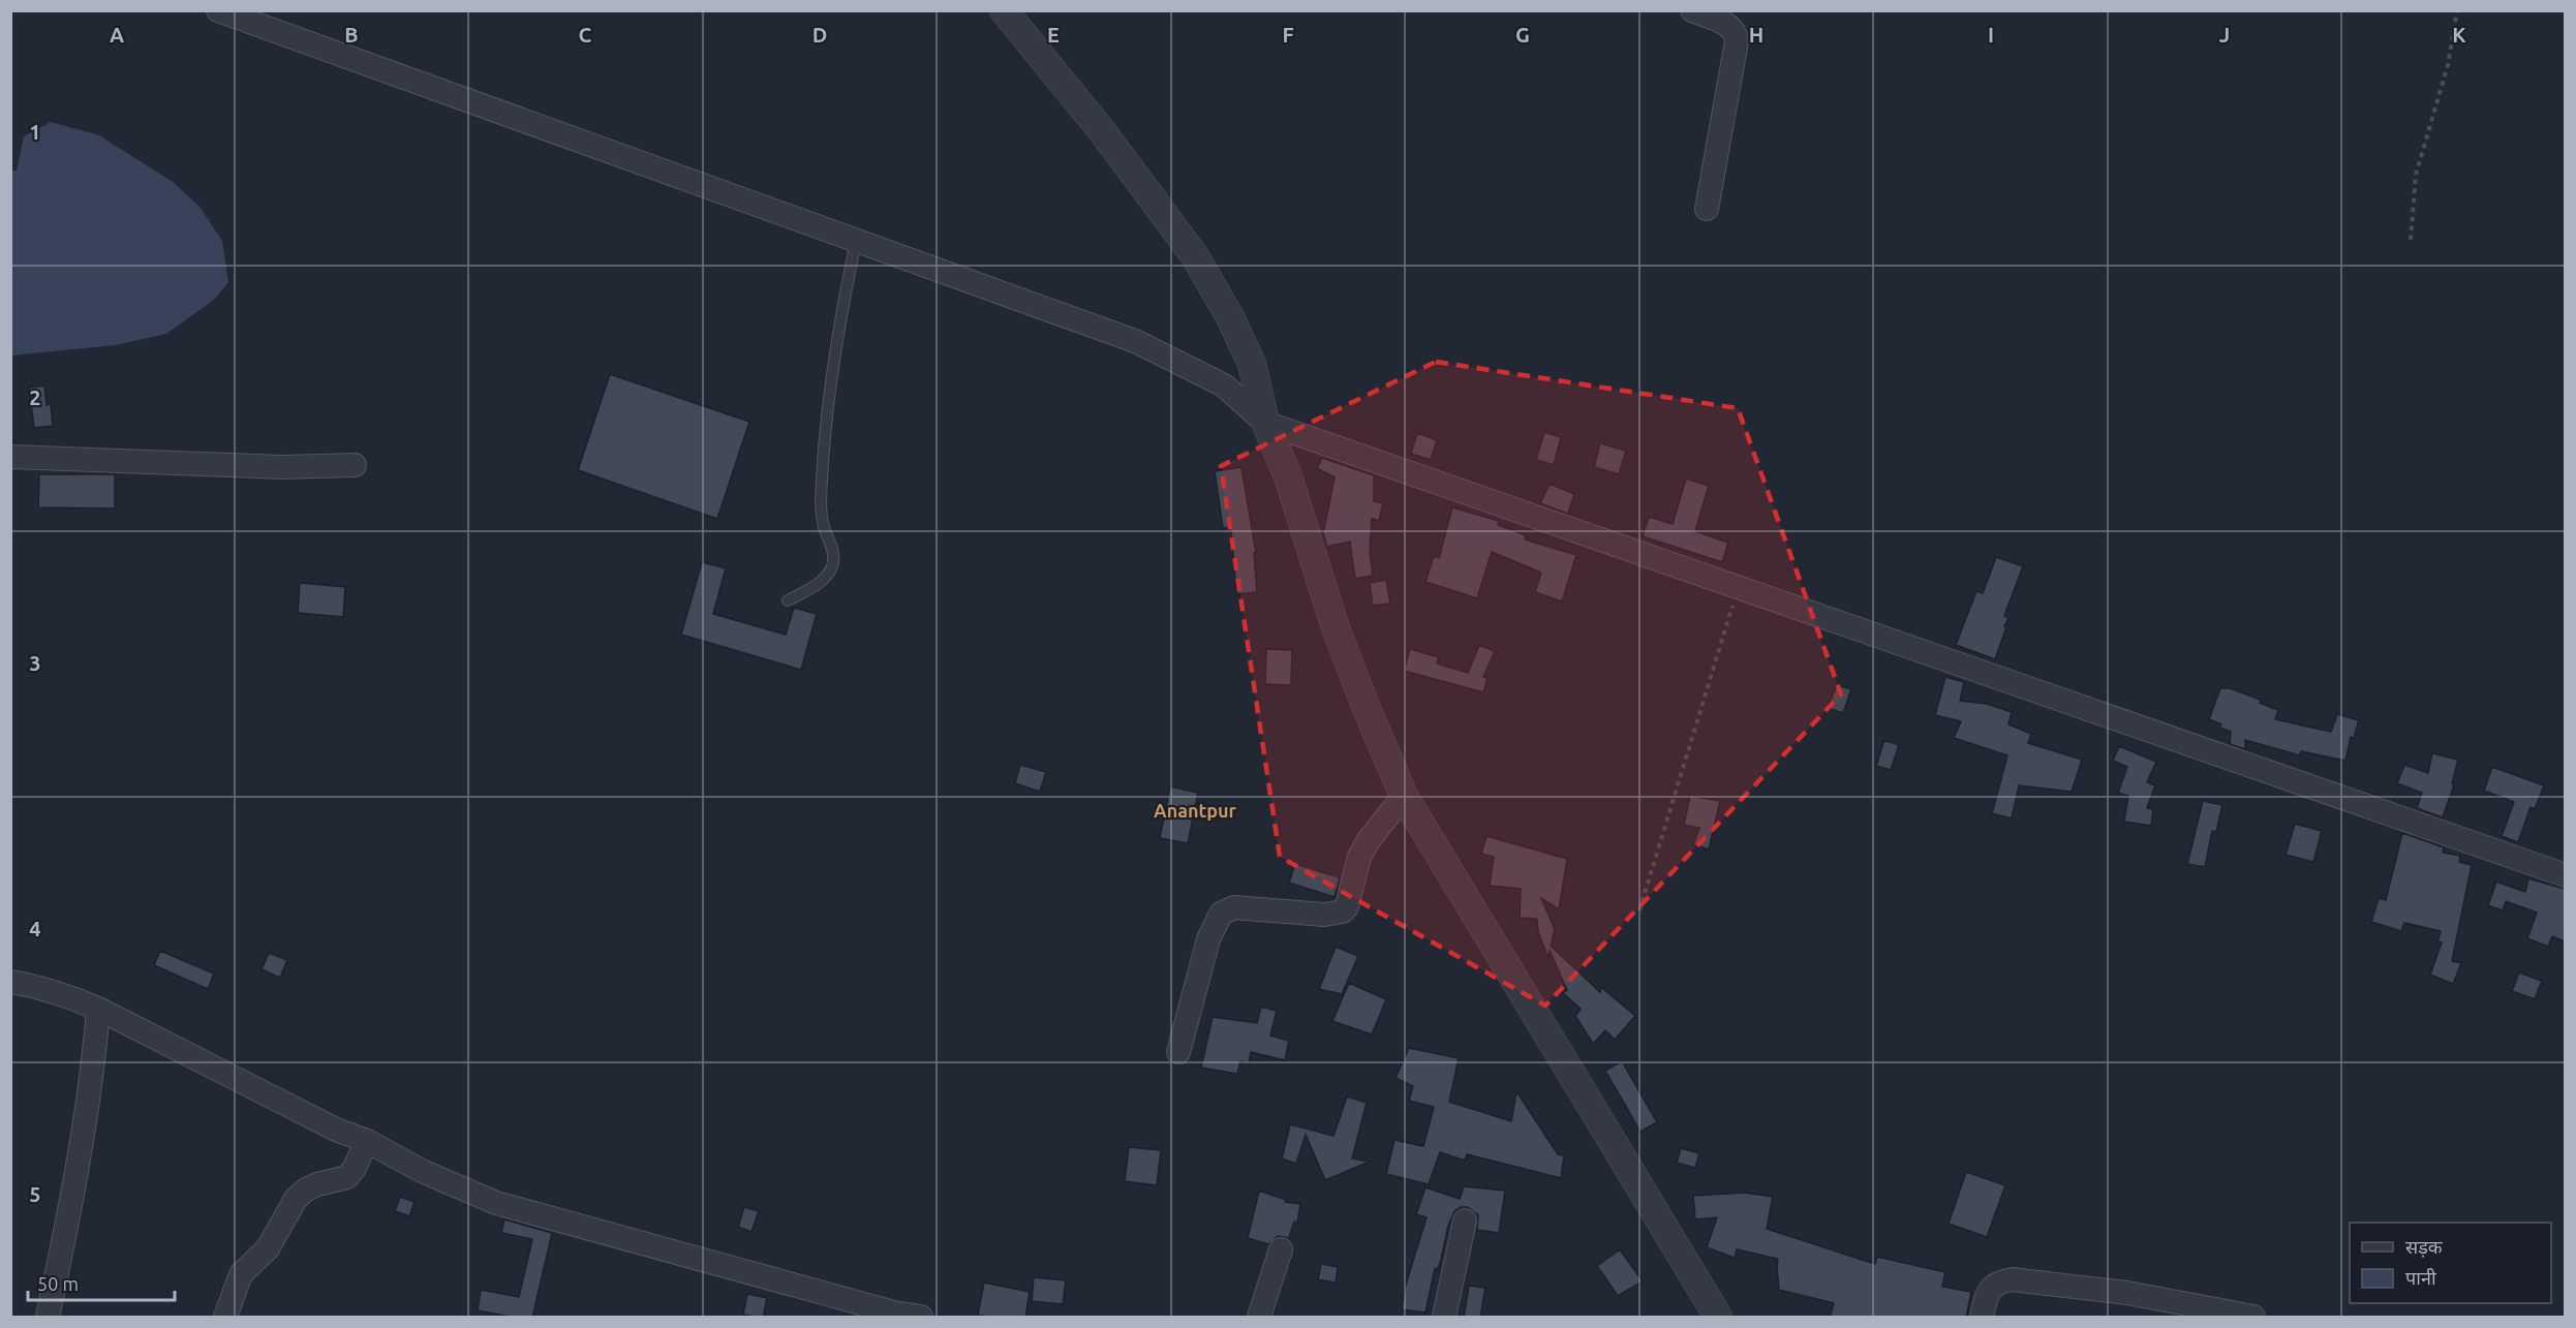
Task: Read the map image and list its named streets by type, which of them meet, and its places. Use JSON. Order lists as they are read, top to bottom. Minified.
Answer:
{"districts":["Anantpur"],"legend":["सड़क","पानी"],"scale_bar":"50 m","grid":{"columns":["A","B","C","D","E","F","G","H","I","J","K"],"rows":["1","2","3","4","5"]}}
